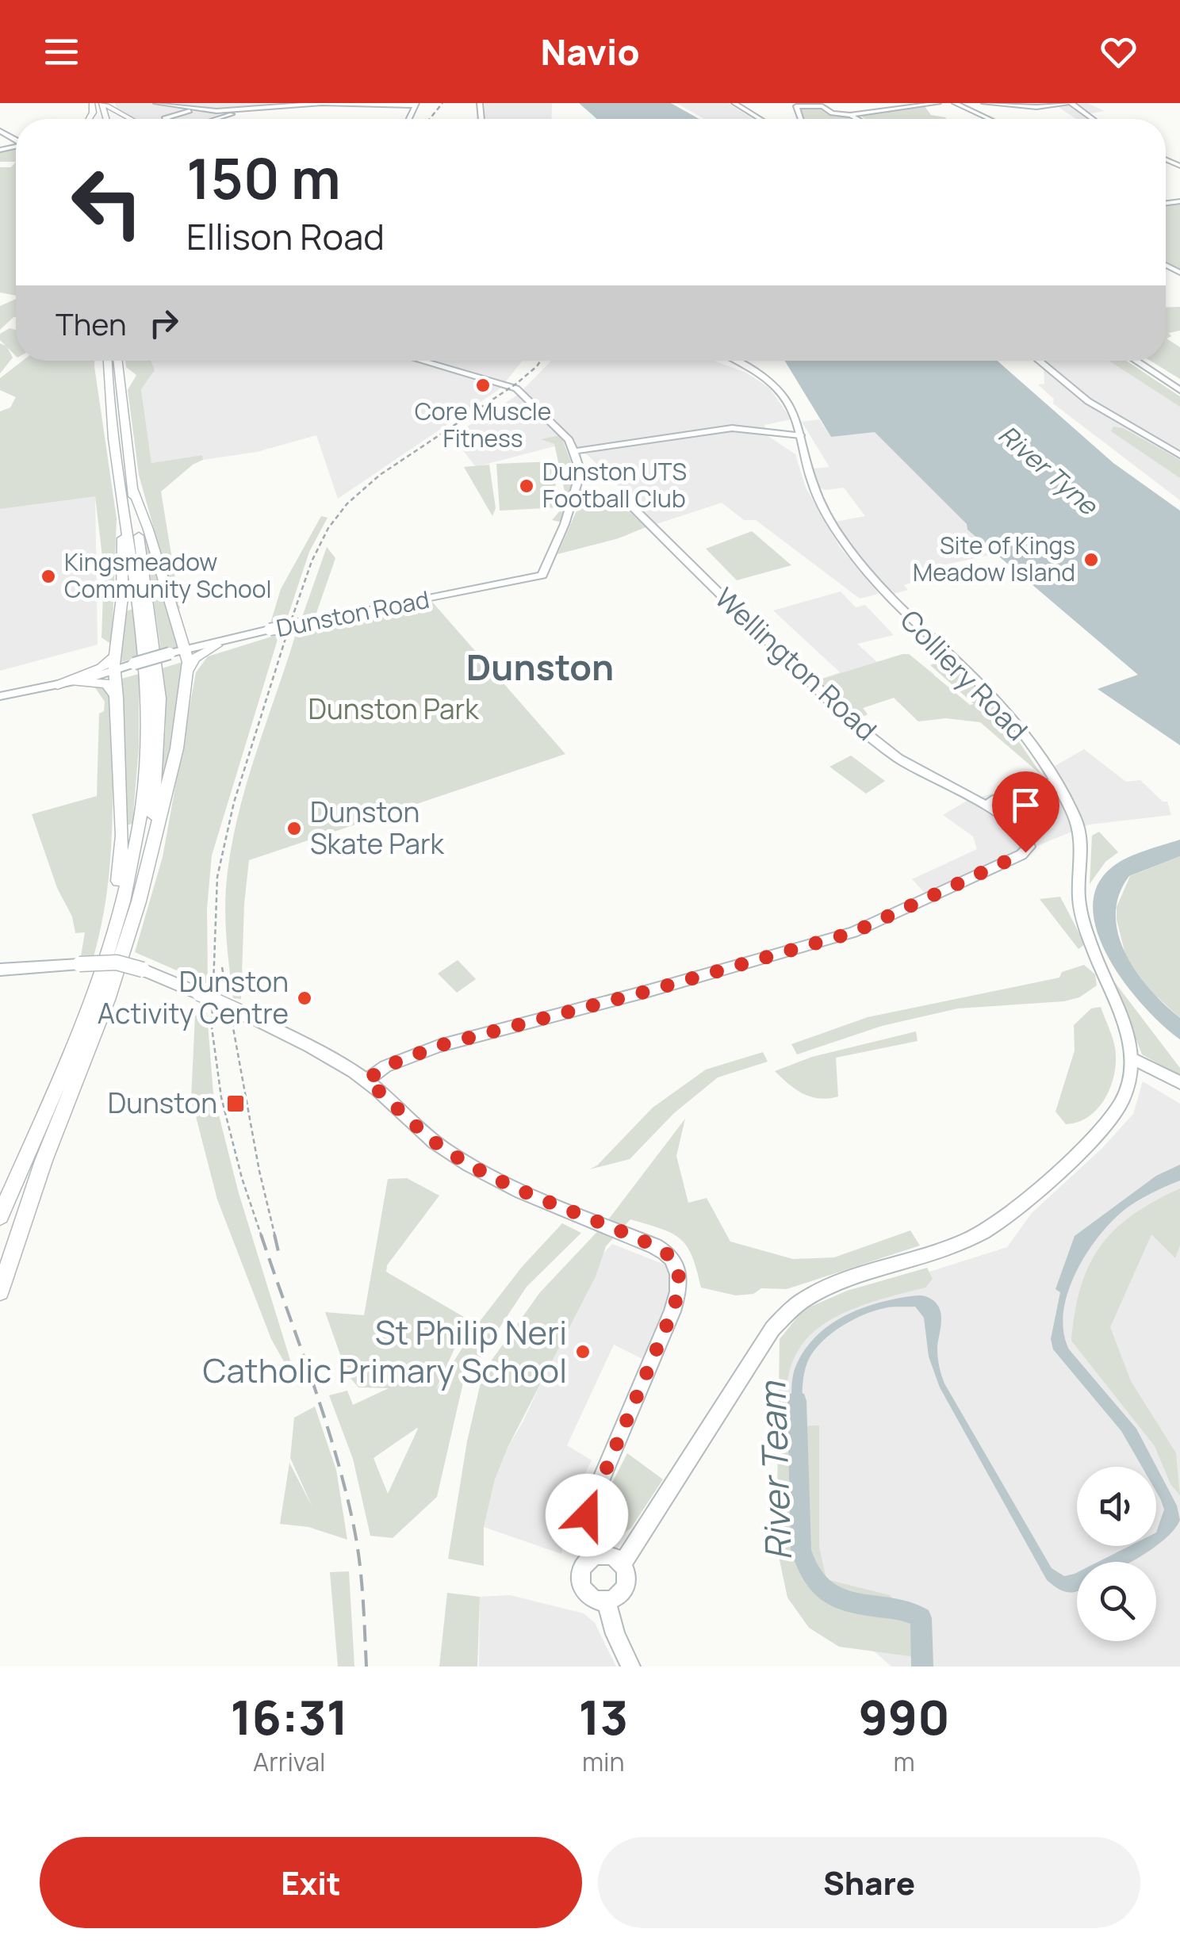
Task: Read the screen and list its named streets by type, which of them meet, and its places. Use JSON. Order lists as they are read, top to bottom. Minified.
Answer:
{"streets":{"street":["Dunston Road","Wellington Road","Colliery Road"]},"crossings":[["Dunston Road","Wellington Road"]],"districts":["Dunston"],"water":["River Tyne","River Team"],"parks":["Dunston Park"],"places":{"other":["Core Muscle Fitness","Dunston UTS Football Club","Site of Kings Meadow Island","Kingsmeadow Community School","Dunston Skate Park","Dunston Activity Centre","St Philip Neri Catholic Primary School"],"transit":["Dunston"]},"page":{"header":"Navio","turn":["150 m","Ellison Road"],"then":"Then","eta":["16:31","Arrival","13","min","990","m"],"buttons":["Exit","Share"]}}
